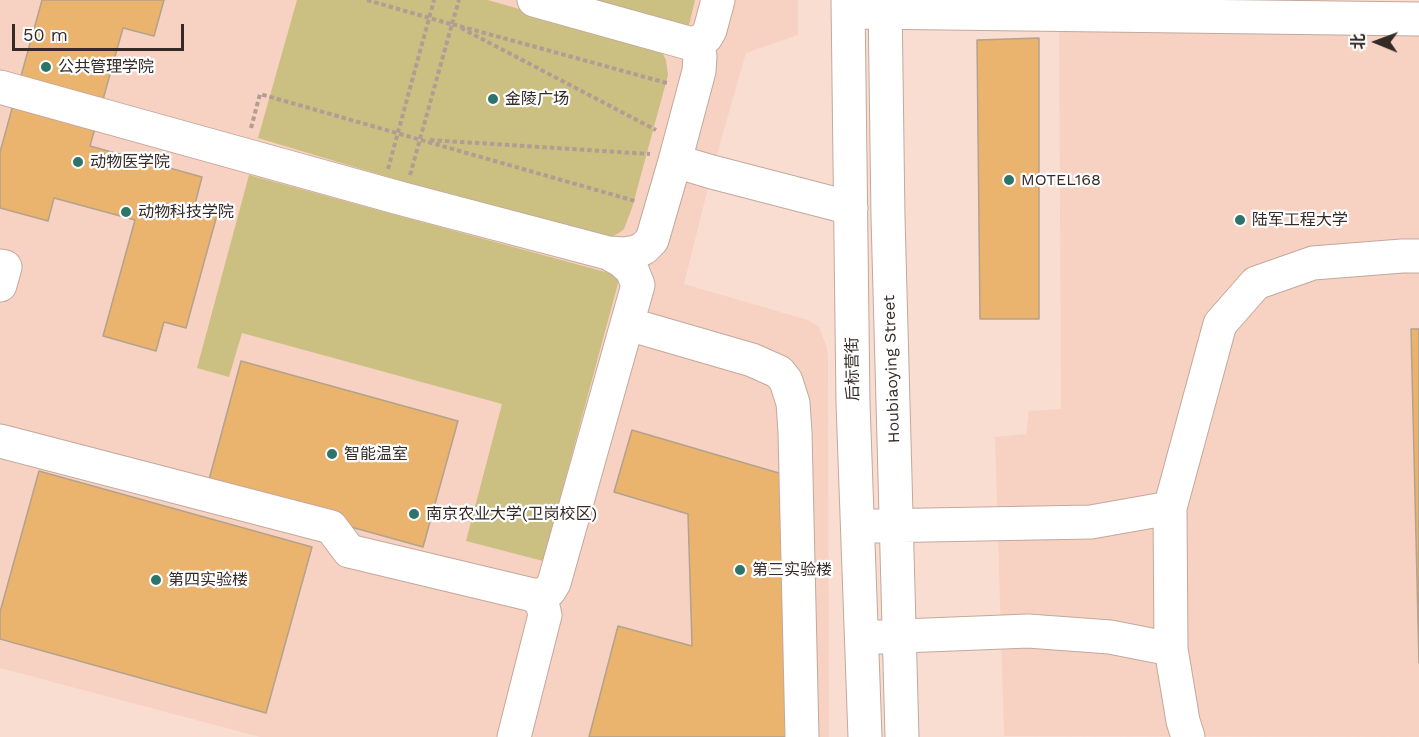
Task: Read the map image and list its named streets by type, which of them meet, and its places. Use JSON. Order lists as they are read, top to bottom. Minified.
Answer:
{"streets":{"street":["后标营街","Houbiaoying Street"]},"places":["公共管理学院","金陵广场","动物医学院","MOTEL168","动物科技学院","陆军工程大学","智能温室","南京农业大学(卫岗校区)","第三实验楼","第四实验楼"],"scale_bar":"50 m","north":"left"}
